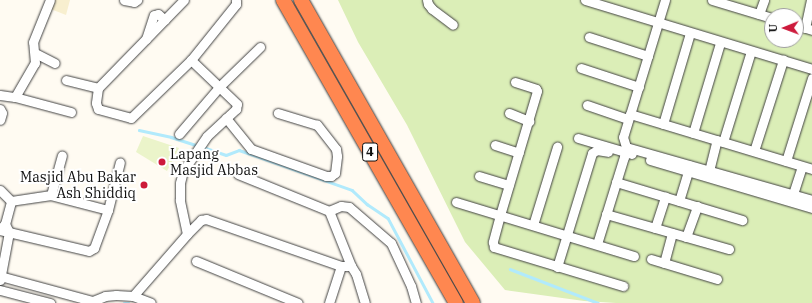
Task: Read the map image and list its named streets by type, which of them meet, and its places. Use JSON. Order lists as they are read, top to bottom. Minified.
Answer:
{"streets":{"highway":["4"]},"places":["Lapang Masjid Abbas","Masjid Abu Bakar Ash Shiddiq"],"north":"left"}
